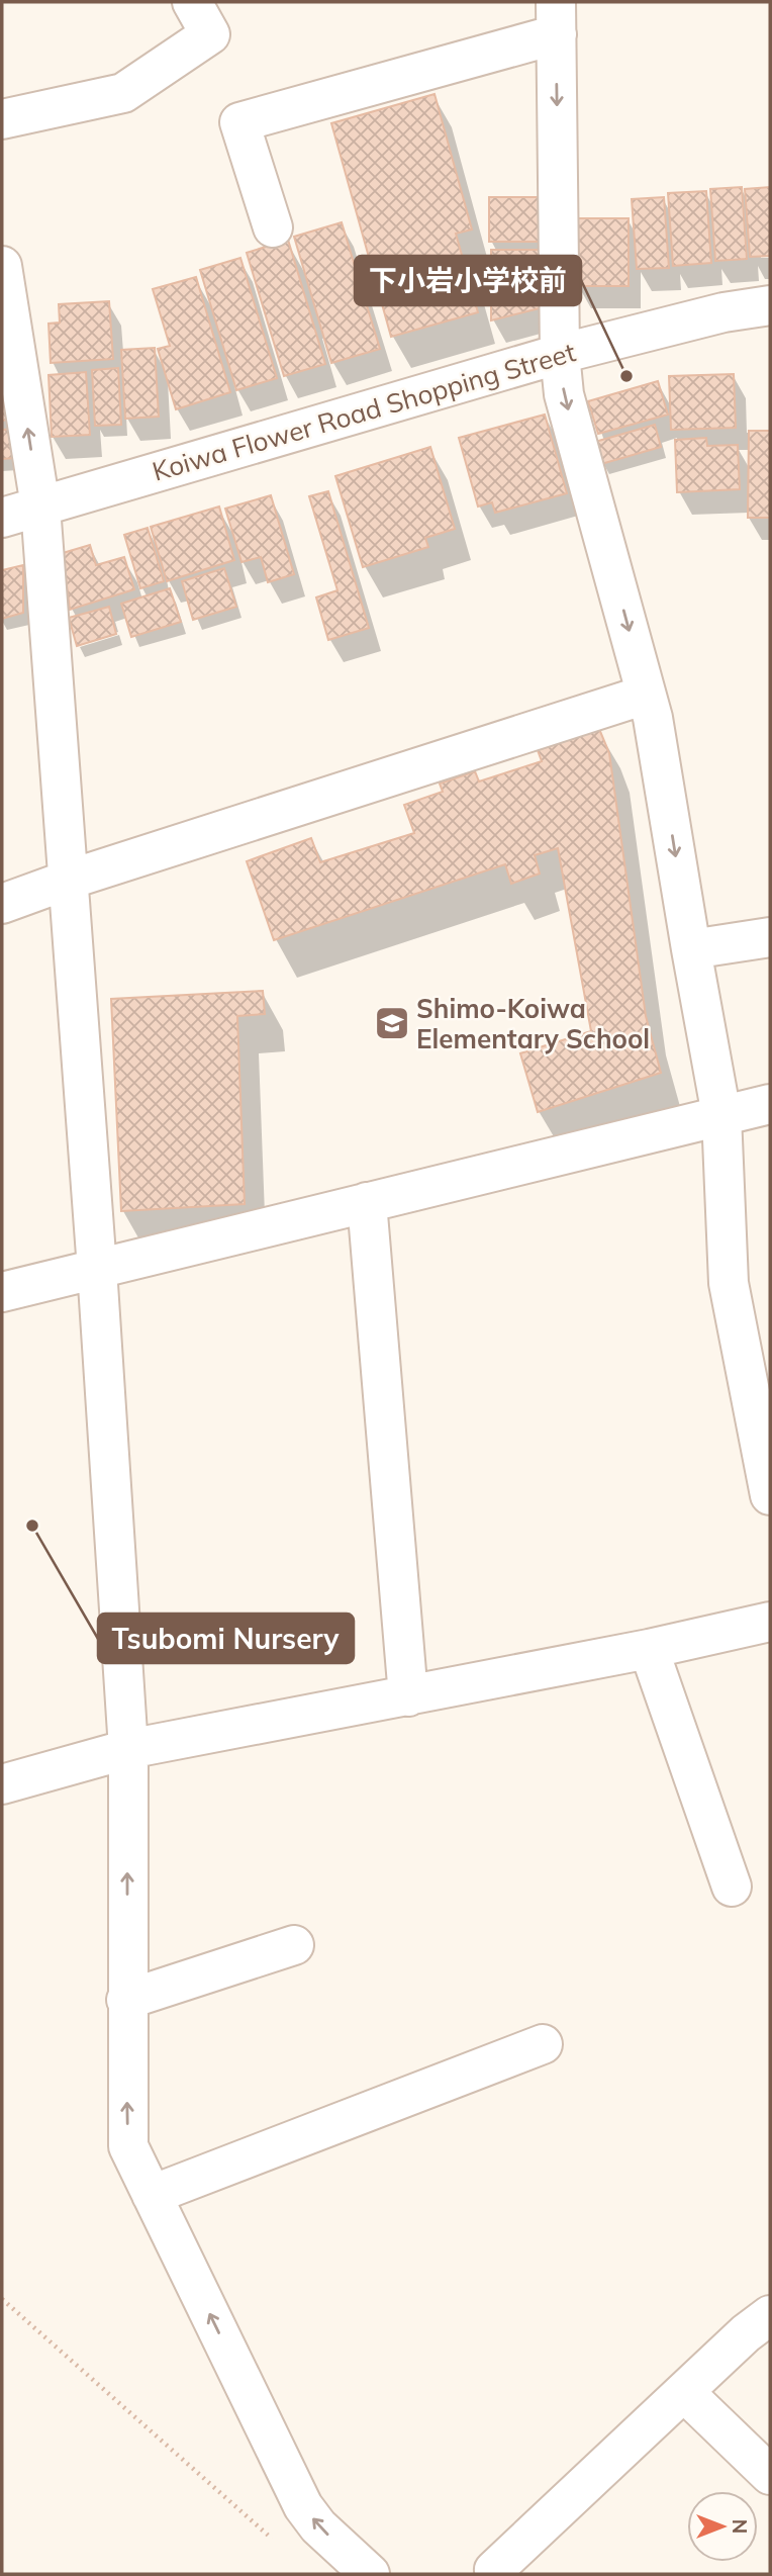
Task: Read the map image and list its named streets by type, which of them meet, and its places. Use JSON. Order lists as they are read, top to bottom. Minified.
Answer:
{"streets":{"street":["Koiwa Flower Road Shopping Street"]},"places":{"other":["下小岩小学校前","Tsubomi Nursery"],"school or university":["Shimo-Koiwa Elementary School"]},"north":"right"}
